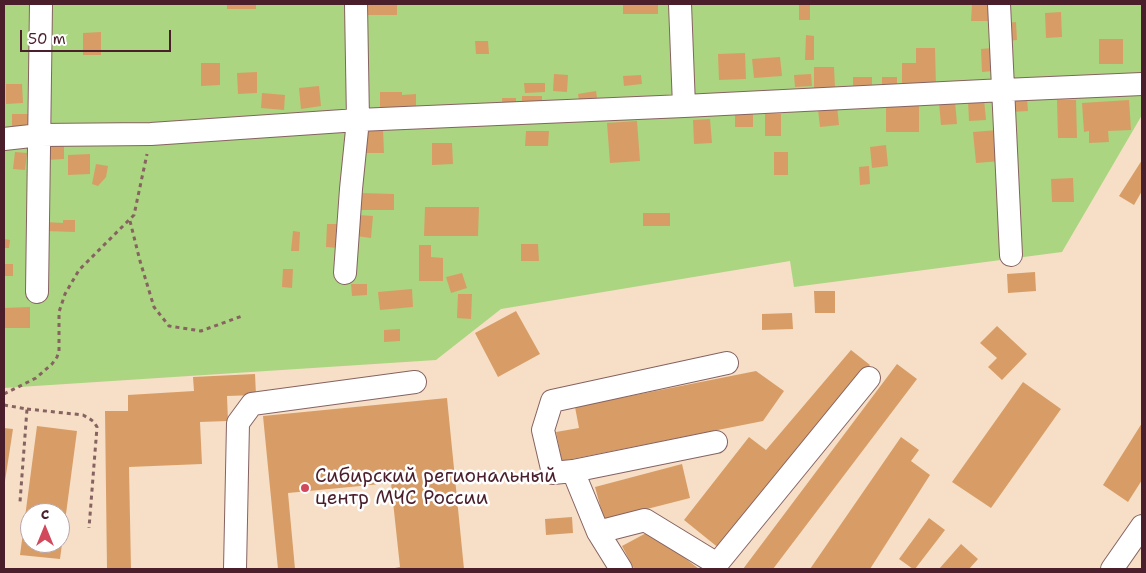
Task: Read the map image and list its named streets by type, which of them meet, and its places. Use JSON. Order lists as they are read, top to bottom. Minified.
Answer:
{"places":["Сибирский региональный центр МЧС России"],"scale_bar":"50 m","north":"top"}
